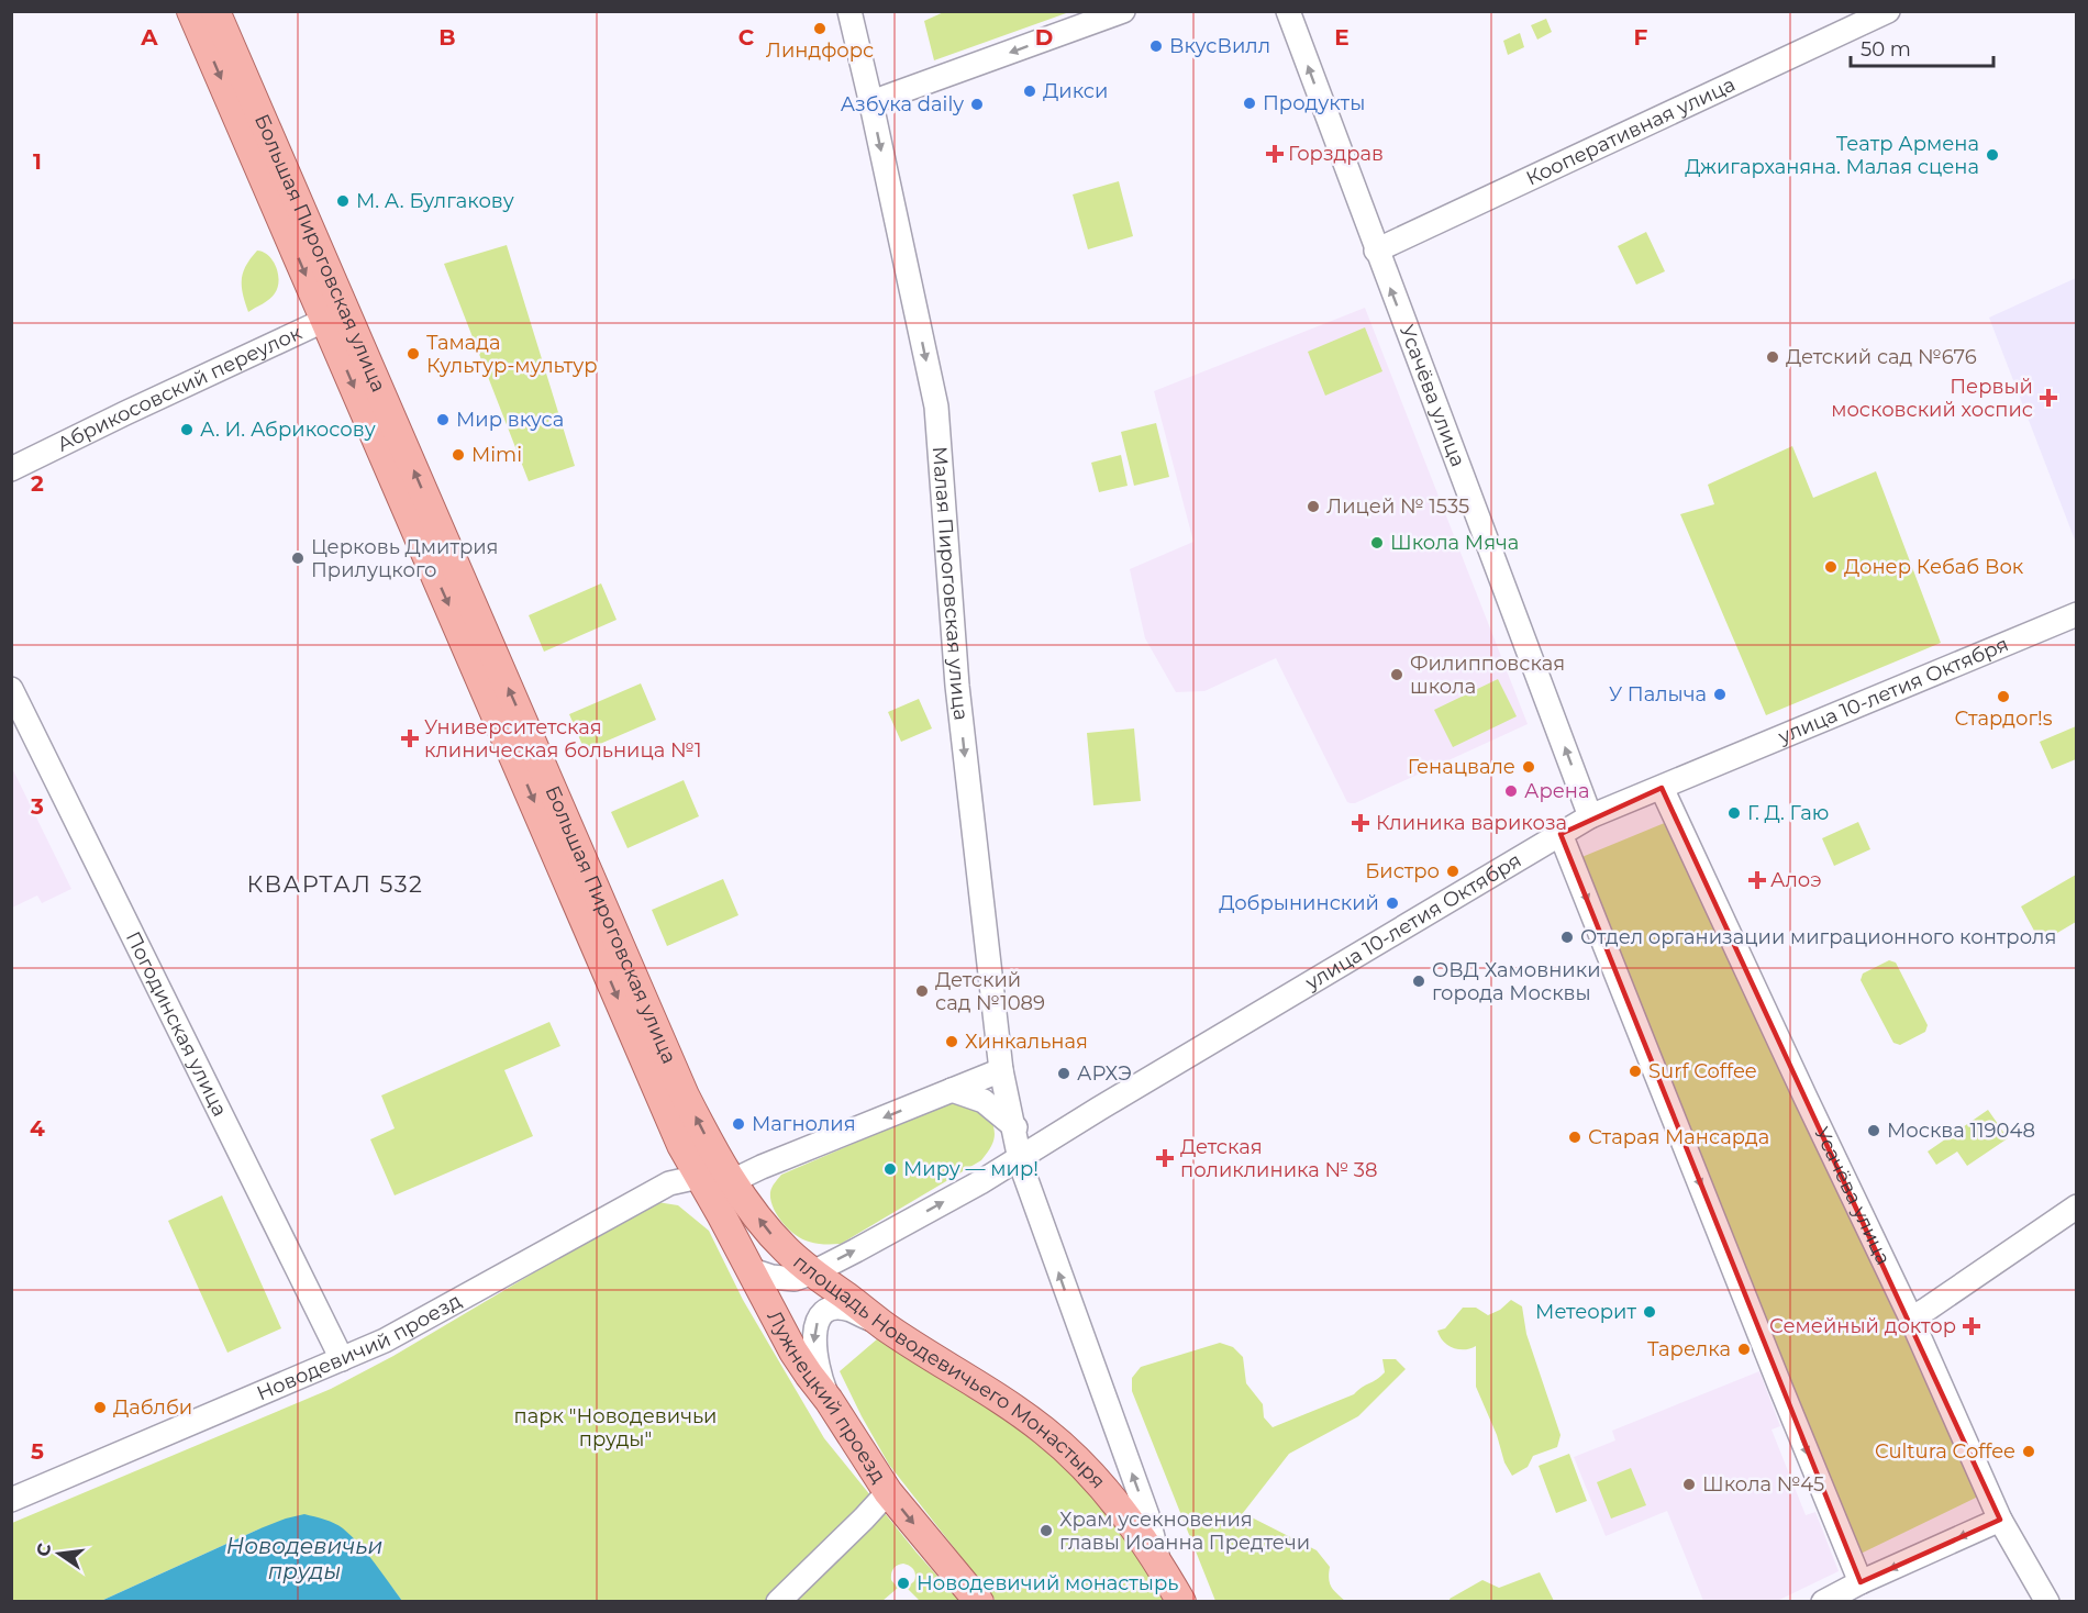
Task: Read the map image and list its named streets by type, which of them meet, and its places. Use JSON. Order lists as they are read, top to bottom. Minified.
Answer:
{"streets":{"main road":["Большая Пироговская улица","площадь Новодевичьего Монастыря","Лужнецкий проезд"],"street":["Кооперативная улица","Абрикосовский переулок","Усачёва улица","Малая Пироговская улица","улица 10-летия Октября","Погодинская улица","Новодевичий проезд"]},"crossings":[["Кооперативная улица","Усачёва улица"],["Большая Пироговская улица","Абрикосовский переулок"],["Большая Пироговская улица","Новодевичий проезд"],["Большая Пироговская улица","площадь Новодевичьего Монастыря"],["Большая Пироговская улица","Лужнецкий проезд"],["Усачёва улица","улица 10-летия Октября"],["Малая Пироговская улица","улица 10-летия Октября"],["улица 10-летия Октября","площадь Новодевичьего Монастыря"],["улица 10-летия Октября","Лужнецкий проезд"],["Погодинская улица","Новодевичий проезд"],["Новодевичий проезд","Лужнецкий проезд"]],"one_way":["Усачёва улица","Малая Пироговская улица"],"districts":["КВАРТАЛ 532"],"water":["Новодевичьи пруды"],"parks":["парк \"Новодевичьи пруды\""],"places":{"other":["Линдфорс","ВкусВилл","Дикси","Продукты","Азбука daily","Театр Армена Джигарханяна. Малая сцена","М. А. Булгакову","Тамада Культур-мультур","Детский сад №676","Мир вкуса","А. И. Абрикосову","Mimi","Лицей № 1535","Школа Мяча","Церковь Дмитрия Прилуцкого","Донер Кебаб Вок","Филипповская школа","У Палыча","Стардог!s","Генацвале","Арена","Г. Д. Гаю","Бистро","Добрынинский","Отдел организации миграционного контроля","ОВД Хамовники города Москвы","Детский сад №1089","Хинкальная","Surf Coffee","АРХЭ","Магнолия","Москва 119048","Старая Мансарда","Миру — мир!","Метеорит","Тарелка","Даблби","Cultura Coffee","Школа №45","Храм усекновения главы Иоанна Предтечи","Новодевичий монастырь"],"health":["Горздрав","Первый московский хоспис","Университетская клиническая больница №1","Клиника варикоза","Алоэ","Детская поликлиника № 38","Семейный доктор"]},"scale_bar":"50 m","north":"left","grid":{"columns":["A","B","C","D","E","F"],"rows":["1","2","3","4","5"]}}
